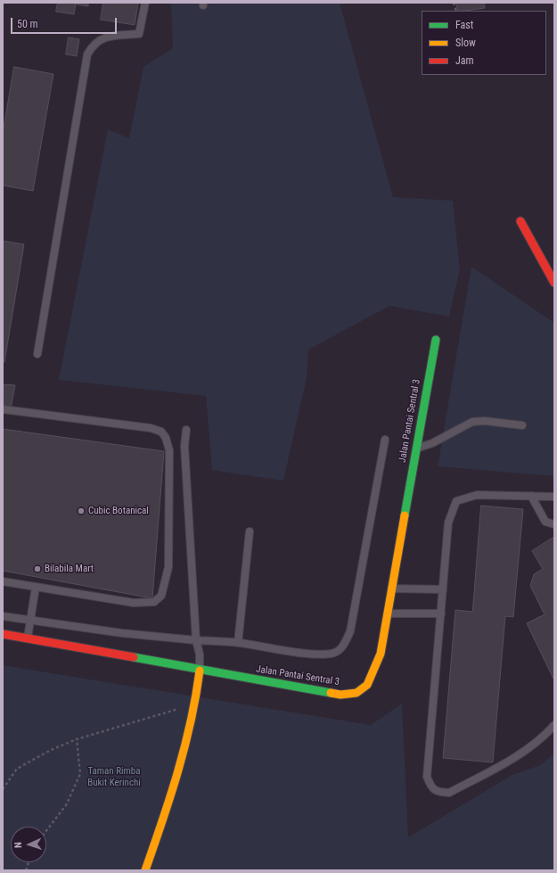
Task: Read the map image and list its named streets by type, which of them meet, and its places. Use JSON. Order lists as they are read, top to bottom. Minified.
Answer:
{"streets":{"street":["Jalan Pantai Sentral 3"]},"parks":["Taman Rimba Bukit Kerinchi"],"places":["Cubic Botanical","Bilabila Mart"],"legend":["Fast","Slow","Jam"],"scale_bar":"50 m","north":"left"}
